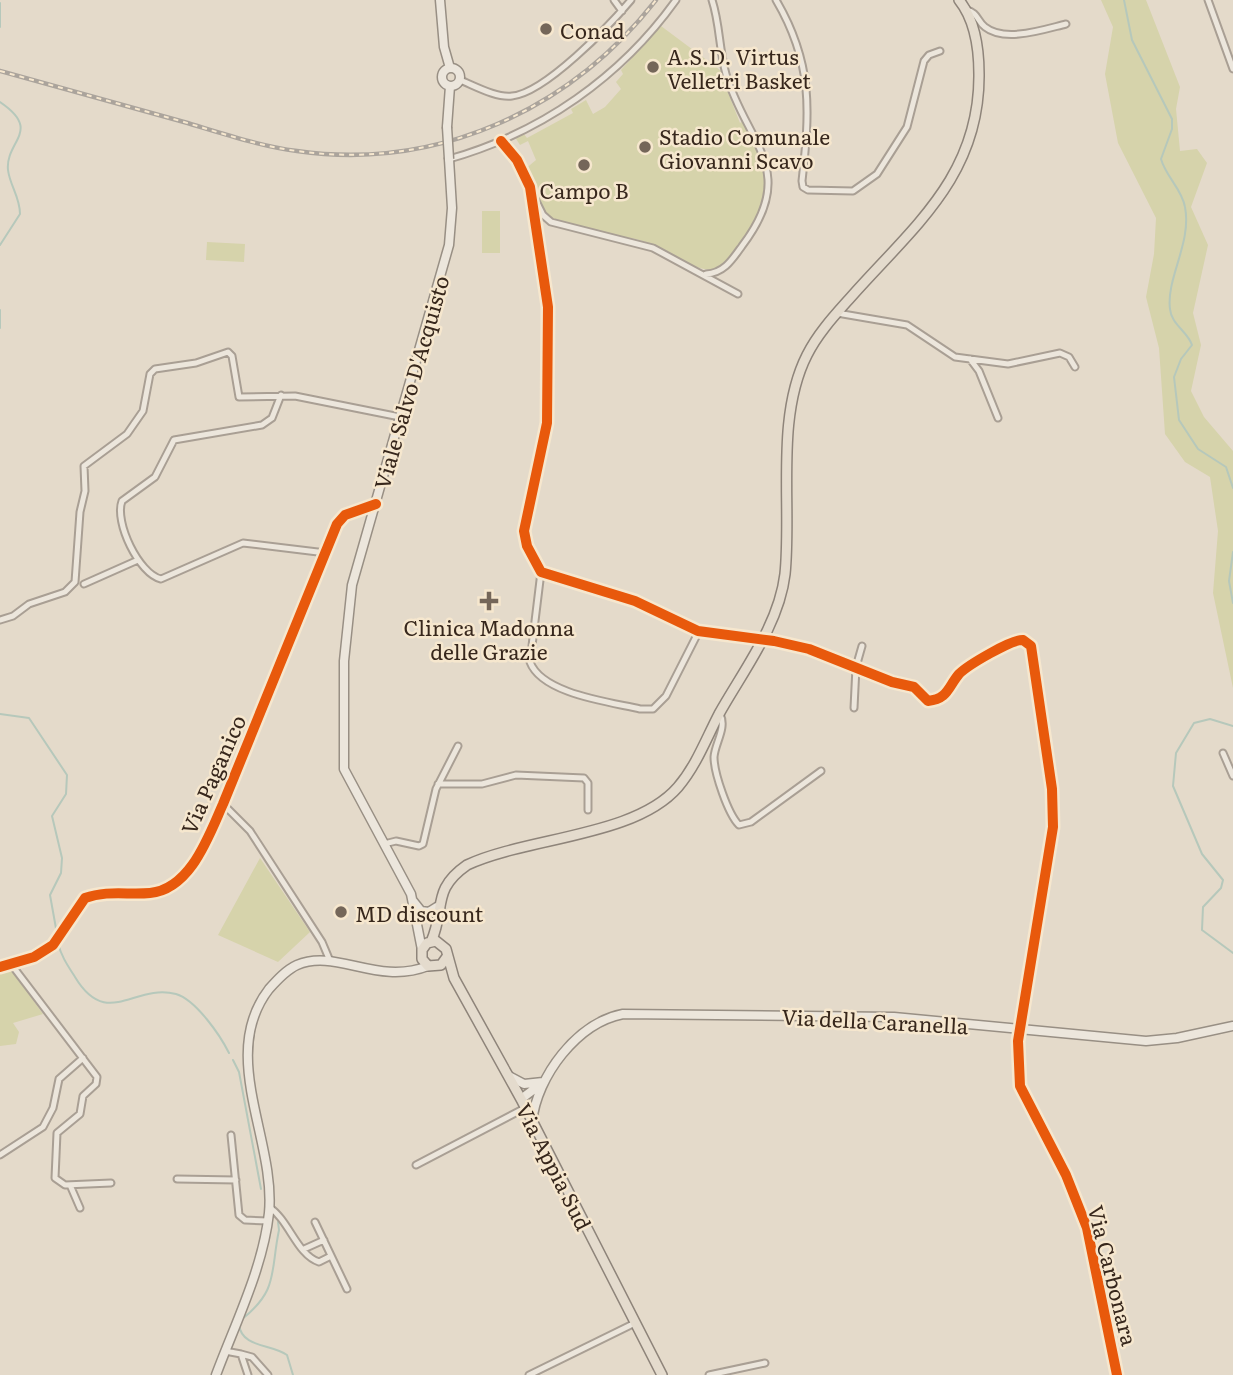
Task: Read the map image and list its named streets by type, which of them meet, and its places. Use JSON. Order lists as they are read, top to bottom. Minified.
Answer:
{"streets":{"main road":["Viale Salvo D'Acquisto","Via Paganico","Via della Caranella","Via Appia Sud"],"street":["Via Carbonara"]},"crossings":[["Viale Salvo D'Acquisto","Via Paganico"],["Via della Caranella","Via Appia Sud"],["Via della Caranella","Via Carbonara"]],"places":{"other":["Conad","A.S.D. Virtus Velletri Basket","Stadio Comunale Giovanni Scavo","Campo B","MD discount"],"health":["Clinica Madonna delle Grazie"]}}
